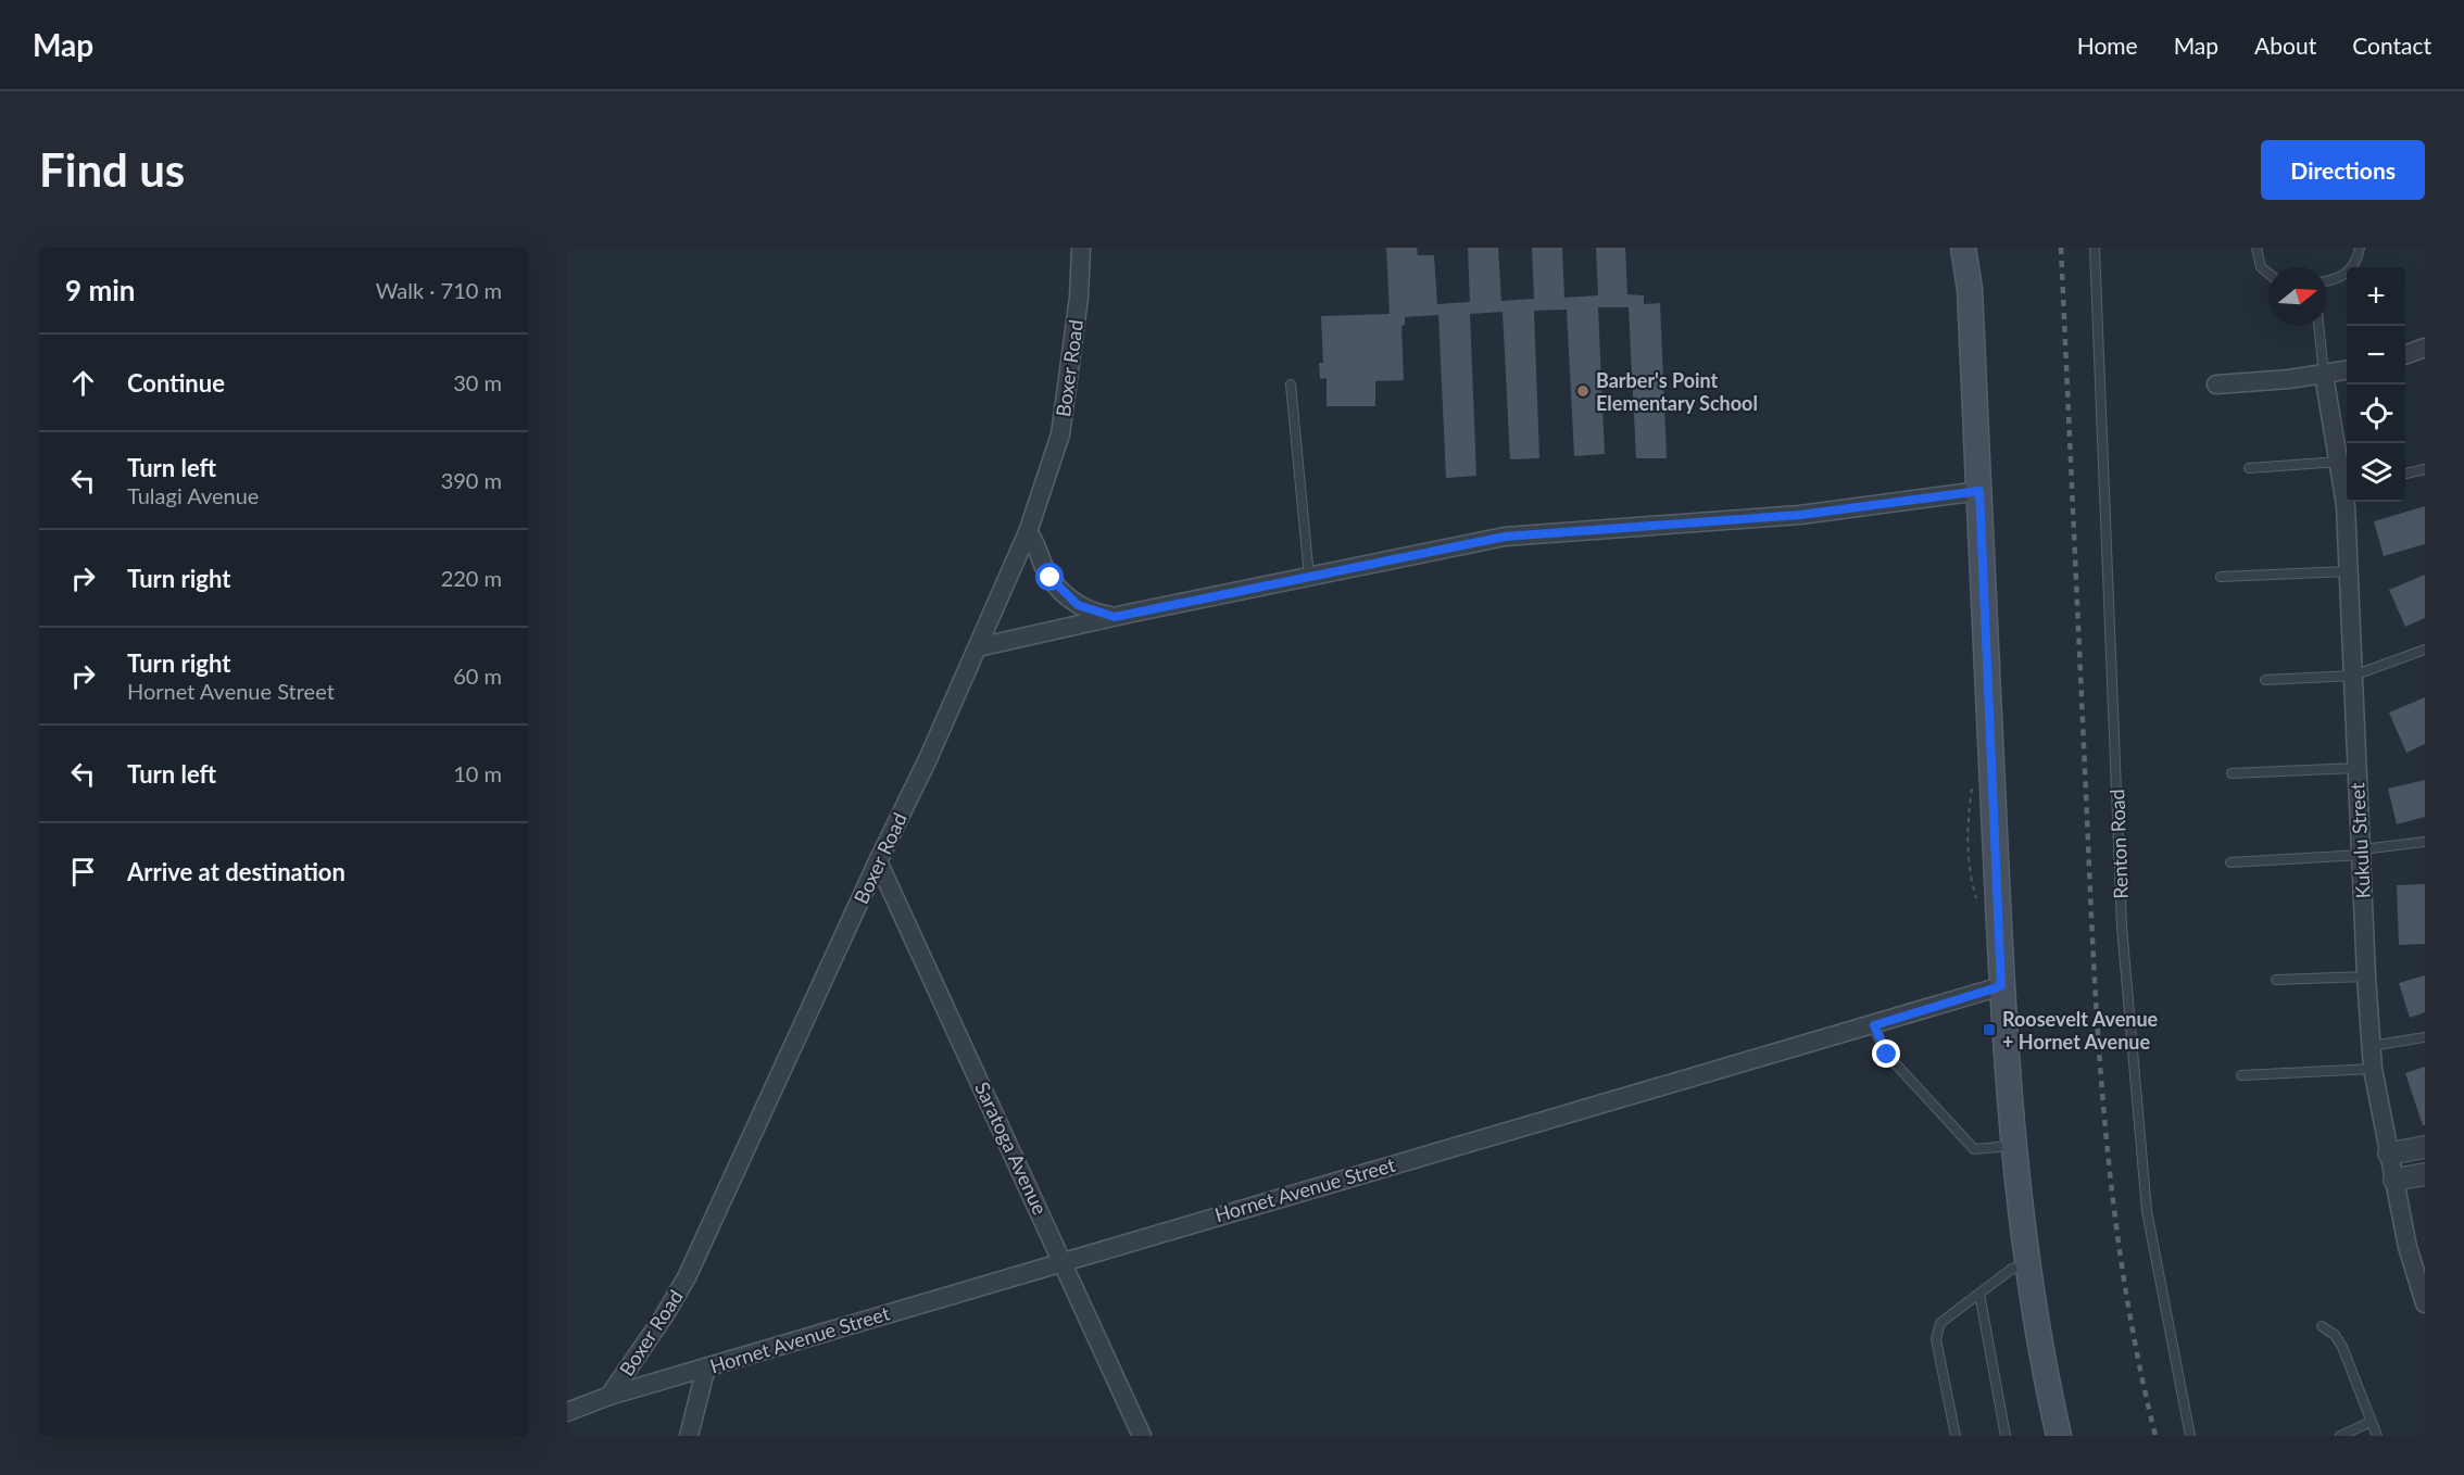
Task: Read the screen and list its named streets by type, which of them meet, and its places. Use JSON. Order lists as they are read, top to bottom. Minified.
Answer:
{"streets":{"street":["Boxer Road","Kukulu Street","Saratoga Avenue","Hornet Avenue Street"],"lane":["Renton Road"]},"crossings":[["Boxer Road","Saratoga Avenue"],["Boxer Road","Hornet Avenue Street"],["Saratoga Avenue","Hornet Avenue Street"]],"places":{"other":["Barber's Point Elementary School"],"transit":["Roosevelt Avenue + Hornet Avenue"]},"north":"right","page":{"header":"Map","nav":["Home","Map","About","Contact"],"buttons":"Directions","title":"Find us","heading":["9 min","Walk · 710 m"],"map_buttons":["+","−"],"list":[["Continue","30 m"],["Turn left","Tulagi Avenue","390 m"],["Turn right","220 m"],["Turn right","Hornet Avenue Street","60 m"],["Turn left","10 m"],"Arrive at destination"]}}
